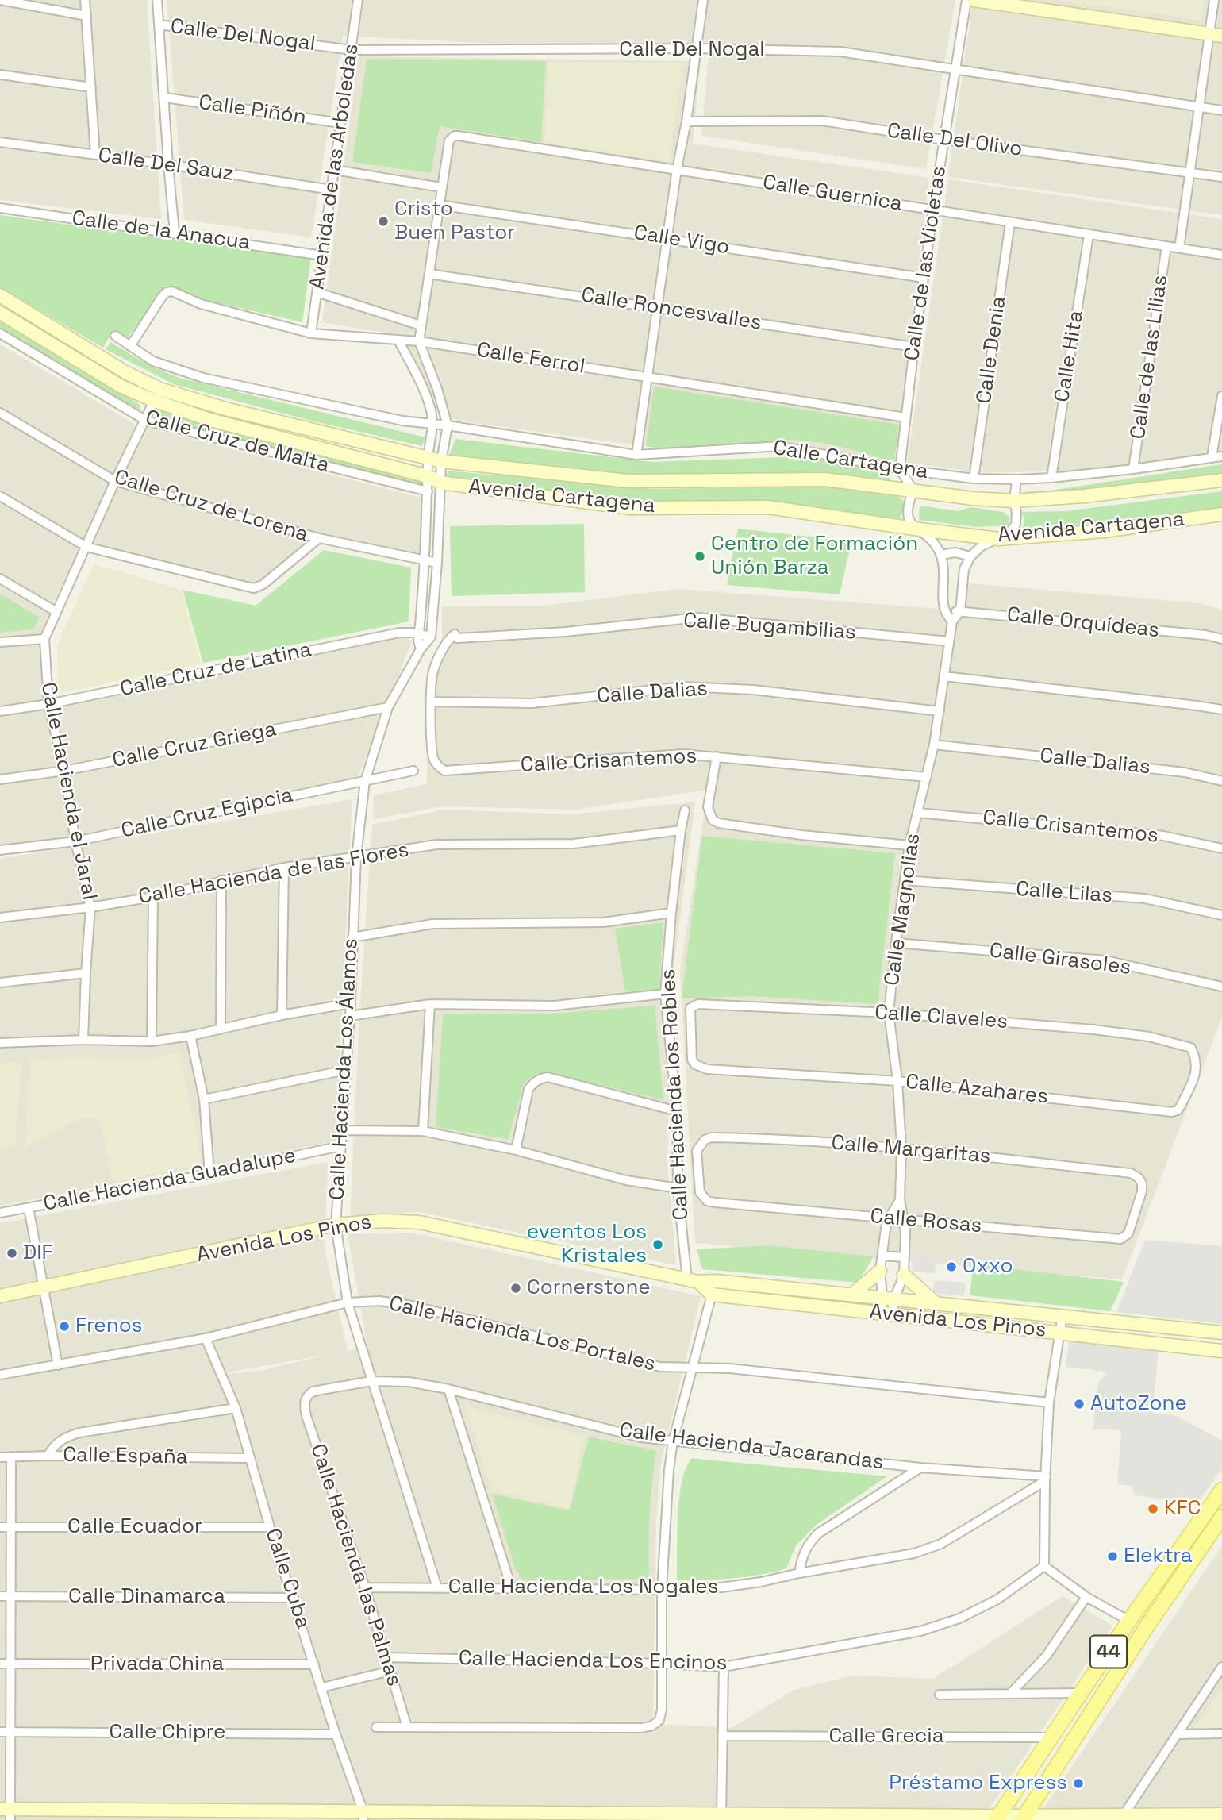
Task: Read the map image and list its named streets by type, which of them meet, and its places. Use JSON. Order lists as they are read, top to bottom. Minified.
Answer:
{"streets":{"main road":["44"],"street":["Calle Del Nogal","Calle Piñón","Calle Del Olivo","Calle Del Sauz","Avenida de las Arboledas","Calle Guernica","Calle de la Anacua","Calle Vigo","Calle de las Violetas","Calle Roncesvalles","Calle Denia","Calle Hita","Calle de las Lilias","Calle Ferrol","Calle Cruz de Malta","Calle Cartagena","Avenida Cartagena","Calle Cruz de Lorena","Calle Orquídeas","Calle Bugambilias","Calle Cruz de Latina","Calle Dalias","Calle Cruz Griega","Calle Crisantemos","Calle Hacienda el Jaral","Calle Cruz Egipcia","Calle Hacienda de las Flores","Calle Lilas","Calle Magnolias","Calle Girasoles","Calle Claveles","Calle Hacienda Los Álamos","Calle Azahares","Calle Hacienda los Robles","Calle Margaritas","Calle Hacienda Guadalupe","Calle Rosas","Avenida Los Pinos","Calle Hacienda Los Portales","Calle Hacienda Jacarandas","Calle España","Calle Ecuador","Calle Hacienda las Palmas","Calle Cuba","Calle Hacienda Los Nogales","Calle Dinamarca","Calle Hacienda Los Encinos","Privada China","Calle Chipre","Calle Grecia"]},"crossings":[["Calle Del Nogal","Avenida de las Arboledas"],["Calle Del Nogal","Calle de las Violetas"],["Calle Del Nogal","Calle de las Lilias"],["Calle Piñón","Avenida de las Arboledas"],["Calle Del Olivo","Calle de las Violetas"],["Calle Del Olivo","Calle de las Lilias"],["Calle Del Sauz","Avenida de las Arboledas"],["Avenida de las Arboledas","Calle de la Anacua"],["Avenida de las Arboledas","Calle Ferrol"],["Calle Guernica","Calle de las Violetas"],["Calle Guernica","Calle Denia"],["Calle Guernica","Calle Hita"],["Calle Guernica","Calle de las Lilias"],["Calle Vigo","Calle de las Violetas"],["Calle de las Violetas","Calle Roncesvalles"],["Calle de las Violetas","Calle Ferrol"],["Calle de las Violetas","Calle Cartagena"],["Calle Denia","Calle Cartagena"],["Calle Hita","Calle Cartagena"],["Calle de las Lilias","Calle Cartagena"],["Calle Cruz de Malta","Calle Hacienda el Jaral"],["Avenida Cartagena","Calle Hacienda el Jaral"],["Calle Cruz de Lorena","Calle Hacienda el Jaral"],["Calle Orquídeas","Calle Magnolias"],["Calle Bugambilias","Calle Dalias"],["Calle Bugambilias","Calle Crisantemos"],["Calle Bugambilias","Calle Magnolias"],["Calle Cruz de Latina","Calle Hacienda el Jaral"],["Calle Dalias","Calle Crisantemos"],["Calle Dalias","Calle Magnolias"],["Calle Cruz Griega","Calle Hacienda el Jaral"],["Calle Cruz Griega","Calle Hacienda Los Álamos"],["Calle Crisantemos","Calle Magnolias"],["Calle Hacienda el Jaral","Calle Cruz Egipcia"],["Calle Hacienda el Jaral","Calle Hacienda de las Flores"],["Calle Cruz Egipcia","Calle Hacienda Los Álamos"],["Calle Hacienda de las Flores","Calle Hacienda Los Álamos"],["Calle Hacienda de las Flores","Calle Hacienda los Robles"],["Calle Lilas","Calle Magnolias"],["Calle Magnolias","Calle Girasoles"],["Calle Magnolias","Calle Claveles"],["Calle Magnolias","Calle Azahares"],["Calle Magnolias","Calle Margaritas"],["Calle Magnolias","Calle Rosas"],["Calle Magnolias","Avenida Los Pinos"],["Calle Claveles","Calle Azahares"],["Calle Hacienda Los Álamos","Calle Hacienda Guadalupe"],["Calle Hacienda Los Álamos","Avenida Los Pinos"],["Calle Hacienda Los Álamos","Calle Hacienda Los Portales"],["Calle Hacienda Los Álamos","Calle Hacienda Jacarandas"],["Calle Hacienda Los Álamos","Calle Hacienda Los Nogales"],["Calle Hacienda los Robles","Avenida Los Pinos"],["Calle Margaritas","Calle Rosas"],["Calle Hacienda Los Portales","Calle Cuba"],["Calle Hacienda Jacarandas","Calle Hacienda las Palmas"],["Calle Hacienda Jacarandas","Calle Hacienda Los Nogales"],["Calle España","Calle Cuba"],["Calle Ecuador","Calle Cuba"],["Calle Hacienda las Palmas","Calle Hacienda Los Nogales"],["Calle Hacienda las Palmas","Calle Hacienda Los Encinos"],["Calle Cuba","Calle Dinamarca"],["Calle Cuba","Privada China"],["Calle Cuba","Calle Chipre"],["44","Calle Grecia"]],"places":["Cristo Buen Pastor","Centro de Formación Unión Barza","eventos Los Kristales","DIF","Oxxo","Cornerstone","Frenos","AutoZone","KFC","Elektra","Préstamo Express"]}
